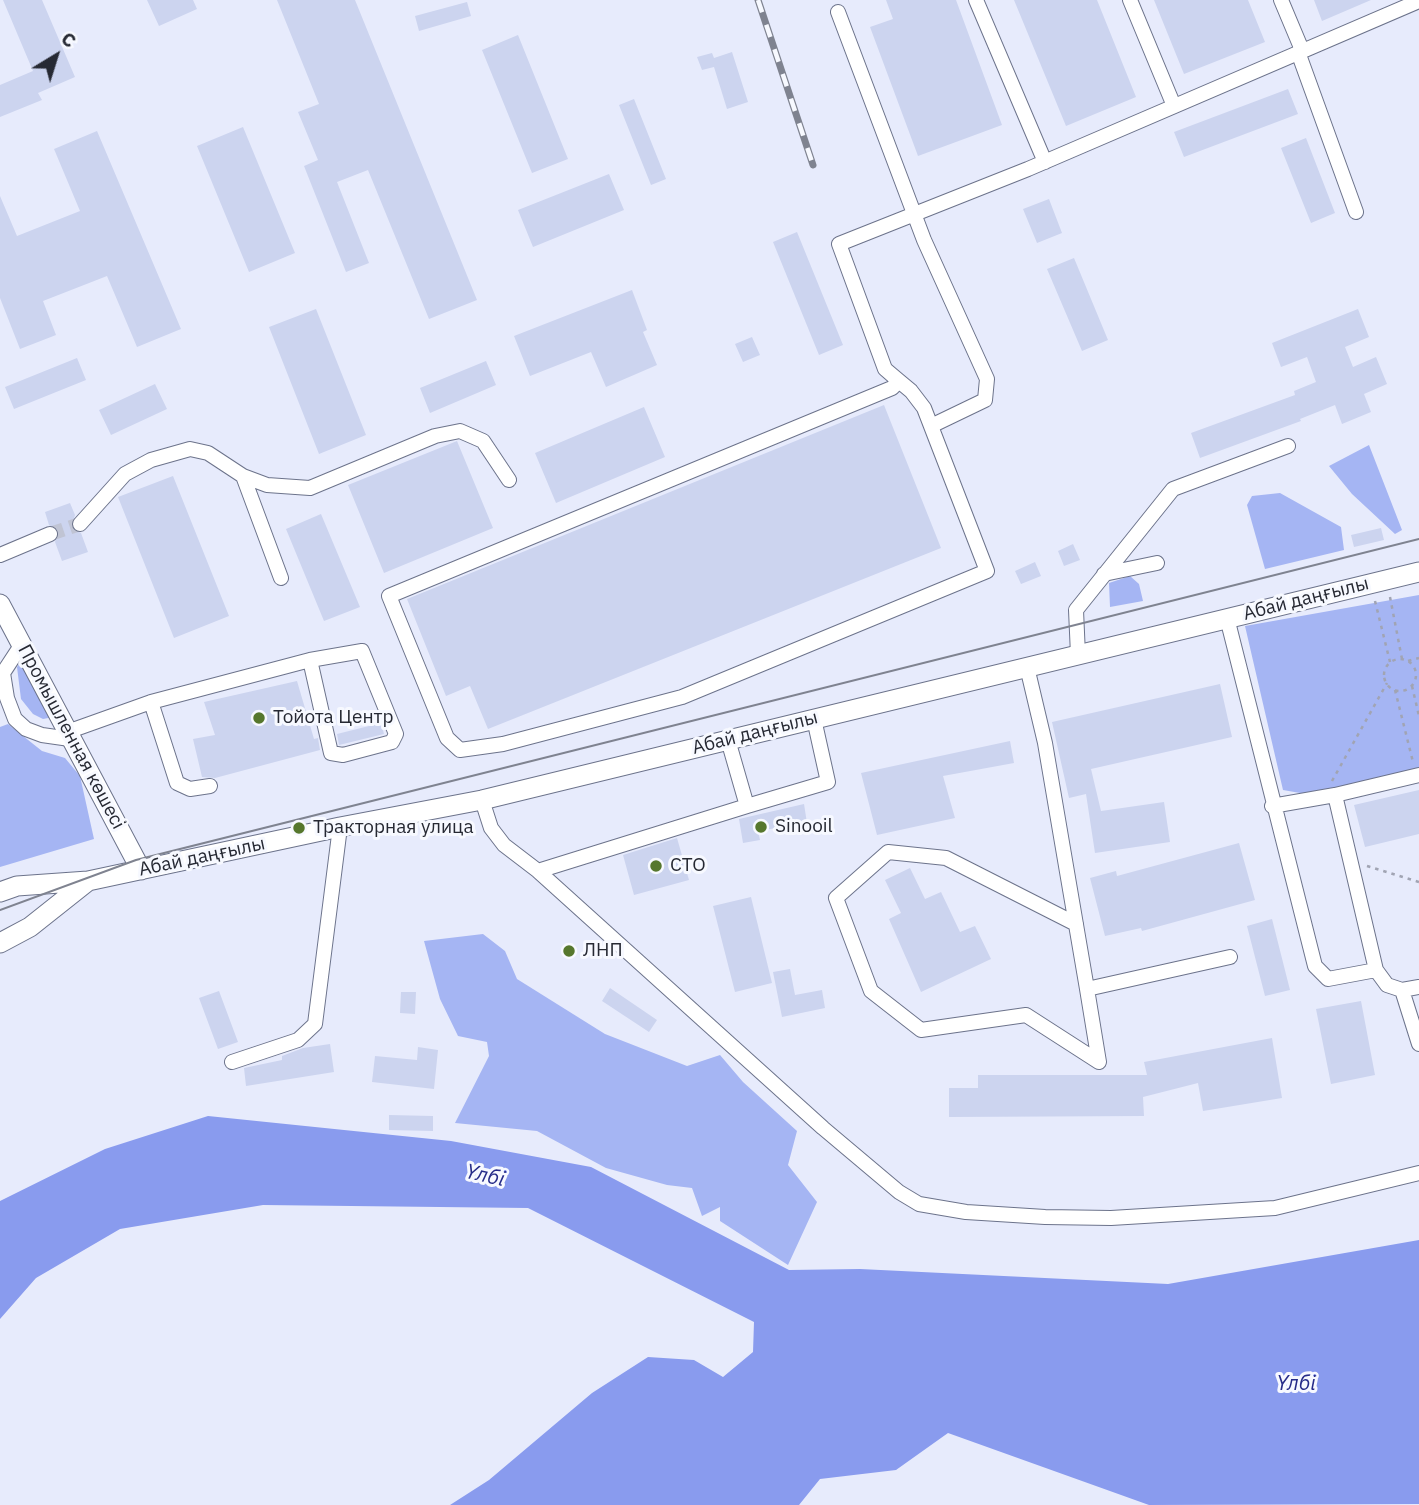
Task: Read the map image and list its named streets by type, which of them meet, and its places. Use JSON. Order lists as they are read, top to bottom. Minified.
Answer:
{"streets":{"main road":["Абай даңғылы","Промышленная көшесі"]},"crossings":[["Абай даңғылы","Промышленная көшесі"]],"water":["Үлбі"],"places":["Тойота Центр","Sinooil","Тракторная улица","СТО","ЛНП"],"north":"top right"}
